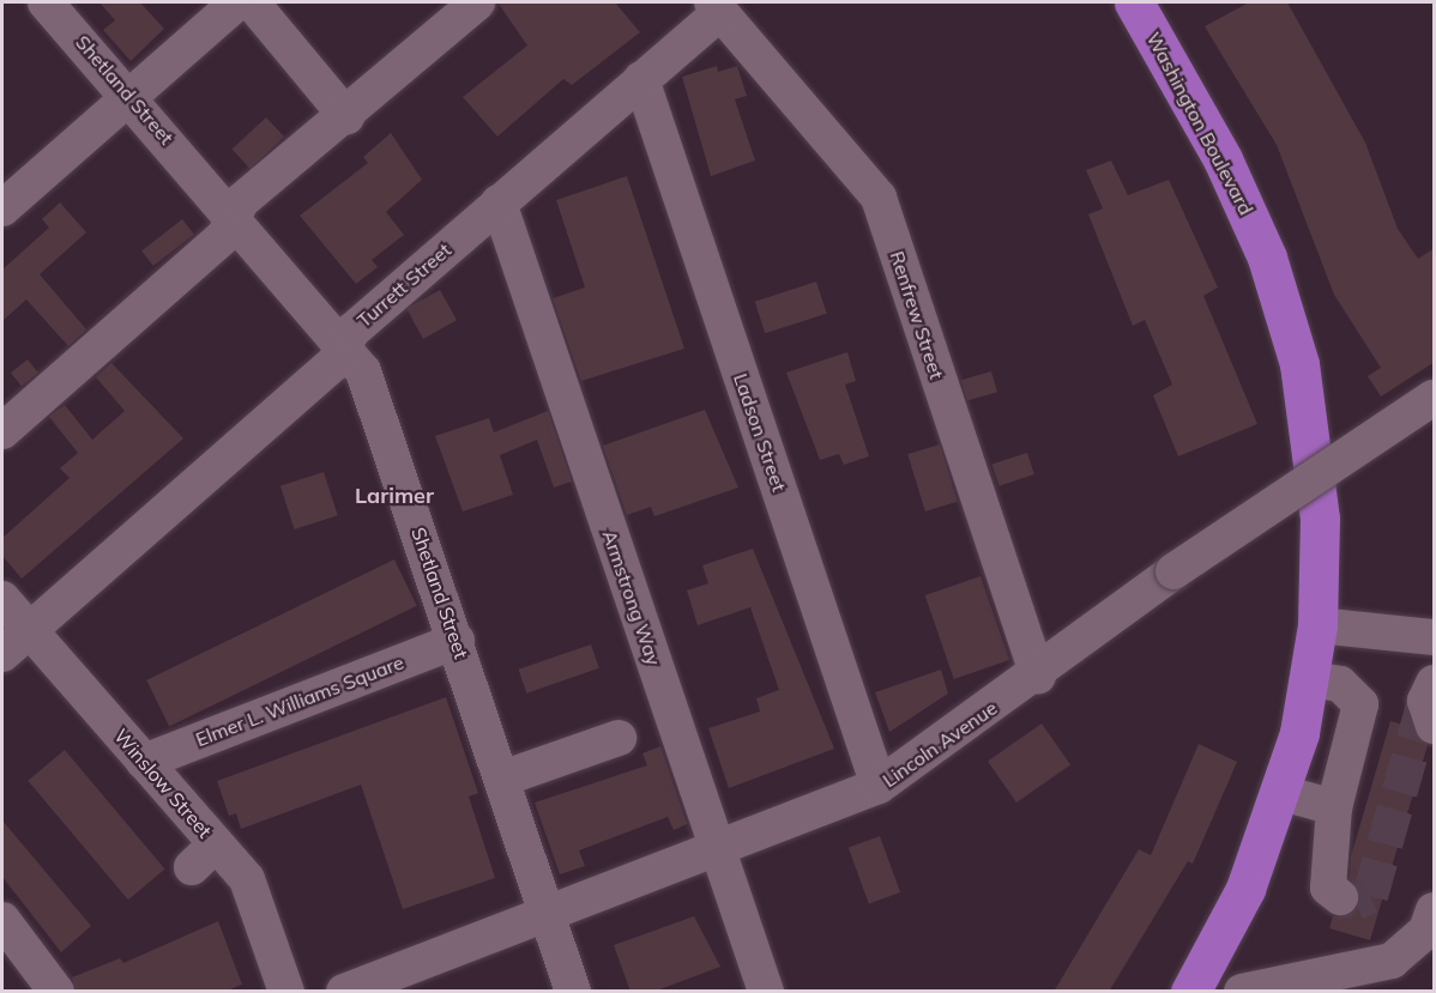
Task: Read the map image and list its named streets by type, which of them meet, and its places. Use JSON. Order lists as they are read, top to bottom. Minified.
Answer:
{"streets":{"highway":["Washington Boulevard"],"street":["Shetland Street","Turrett Street","Renfrew Street","Ladson Street","Armstrong Way","Elmer L. Williams Square","Lincoln Avenue","Winslow Street"]},"crossings":[["Shetland Street","Turrett Street"],["Shetland Street","Elmer L. Williams Square"],["Shetland Street","Lincoln Avenue"],["Turrett Street","Renfrew Street"],["Turrett Street","Ladson Street"],["Turrett Street","Armstrong Way"],["Turrett Street","Winslow Street"],["Renfrew Street","Lincoln Avenue"],["Ladson Street","Lincoln Avenue"],["Armstrong Way","Lincoln Avenue"],["Elmer L. Williams Square","Winslow Street"]],"districts":["Larimer"]}
